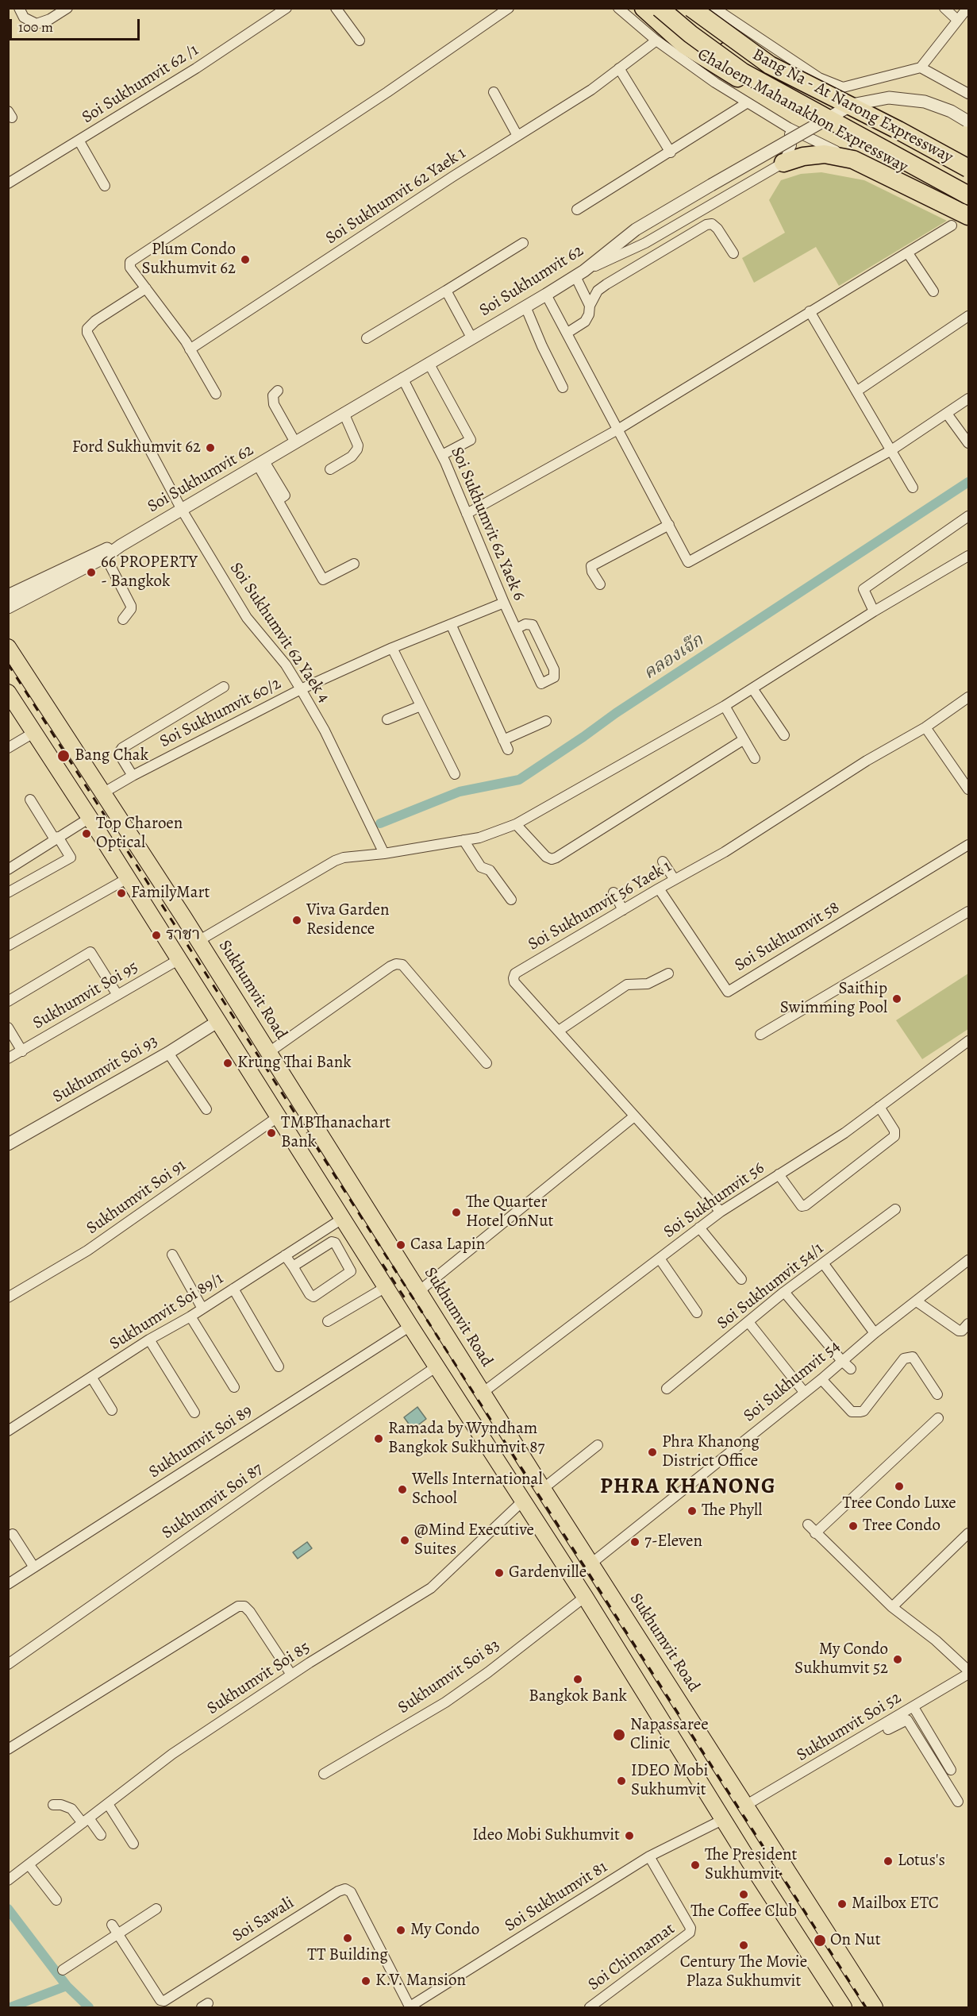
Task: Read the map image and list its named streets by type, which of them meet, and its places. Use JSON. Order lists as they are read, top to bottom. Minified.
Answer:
{"streets":{"highway":["Bang Na - At Narong Expressway","Chaloem Mahanakhon Expressway"],"main road":["Sukhumvit Road"],"street":["Soi Sukhumvit 62 /1","Soi Sukhumvit 62 Yaek 1","Soi Sukhumvit 62","Soi Sukhumvit 62 Yaek 6","Soi Sukhumvit 62 Yaek 4","Soi Sukhumvit 60/2","Soi Sukhumvit 56 Yaek 1","Soi Sukhumvit 58","Sukhumvit Soi 95","Sukhumvit Soi 93","Sukhumvit Soi 91","Soi Sukhumvit 56","Soi Sukhumvit 54/1","Sukhumvit Soi 89/1","Soi Sukhumvit 54","Sukhumvit Soi 89","Sukhumvit Soi 87","Sukhumvit Soi 83","Sukhumvit Soi 85","Sukhumvit Soi 52","Soi Sukhumvit 81","Soi Sawali","Soi Chinnamat"]},"crossings":[["Soi Sukhumvit 62","Soi Sukhumvit 62 Yaek 6"],["Soi Sukhumvit 62","Soi Sukhumvit 62 Yaek 4"],["Soi Sukhumvit 62 Yaek 6","Soi Sukhumvit 60/2"],["Soi Sukhumvit 62 Yaek 4","Soi Sukhumvit 60/2"],["Soi Sukhumvit 60/2","Sukhumvit Road"],["Soi Sukhumvit 56 Yaek 1","Soi Sukhumvit 58"],["Soi Sukhumvit 56 Yaek 1","Soi Sukhumvit 56"],["Sukhumvit Road","Soi Sukhumvit 56"],["Sukhumvit Road","Soi Sukhumvit 54"],["Sukhumvit Road","Sukhumvit Soi 52"],["Soi Sukhumvit 81","Soi Sawali"],["Soi Sukhumvit 81","Soi Chinnamat"]],"districts":["PHRA KHANONG"],"water":["คลองเจ๊ก"],"places":["Plum Condo Sukhumvit 62","Ford Sukhumvit 62","66 PROPERTY - Bangkok","Bang Chak","Top Charoen Optical","FamilyMart","Viva Garden Residence","ราชา","Saithip Swimming Pool","Krung Thai Bank","TMBThanachart Bank","The Quarter Hotel OnNut","Casa Lapin","Ramada by Wyndham Bangkok Sukhumvit 87","Phra Khanong District Office","Tree Condo Luxe","Wells International School","The Phyll","Tree Condo","@Mind Executive Suites","7-Eleven","Gardenville","My Condo Sukhumvit 52","Bangkok Bank","Napassaree Clinic","IDEO Mobi Sukhumvit","Ideo Mobi Sukhumvit","Lotus's","The President Sukhumvit","The Coffee Club","Mailbox ETC","My Condo","TT Building","On Nut","Century The Movie Plaza Sukhumvit","K.V. Mansion"],"scale_bar":"100 m"}
